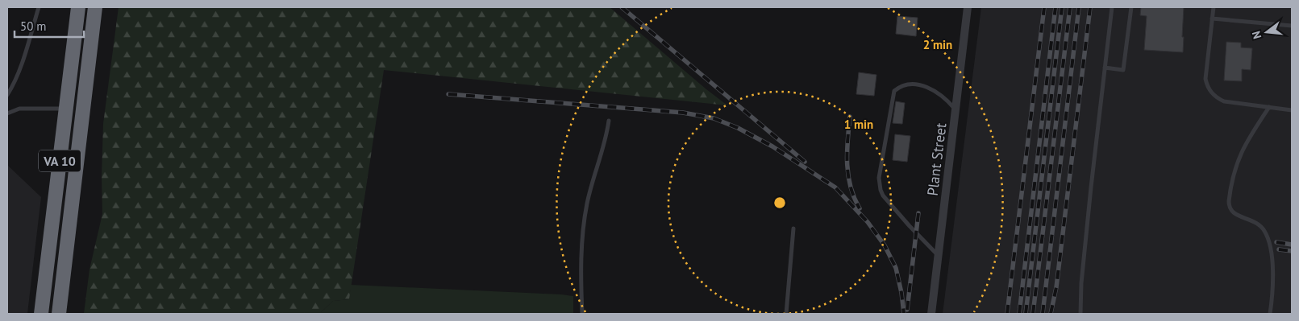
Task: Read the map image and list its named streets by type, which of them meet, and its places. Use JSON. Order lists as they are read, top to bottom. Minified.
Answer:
{"streets":{"highway":["VA 10"],"street":["Plant Street"]},"scale_bar":"50 m","north":"left","rings":["2 min","1 min"]}
